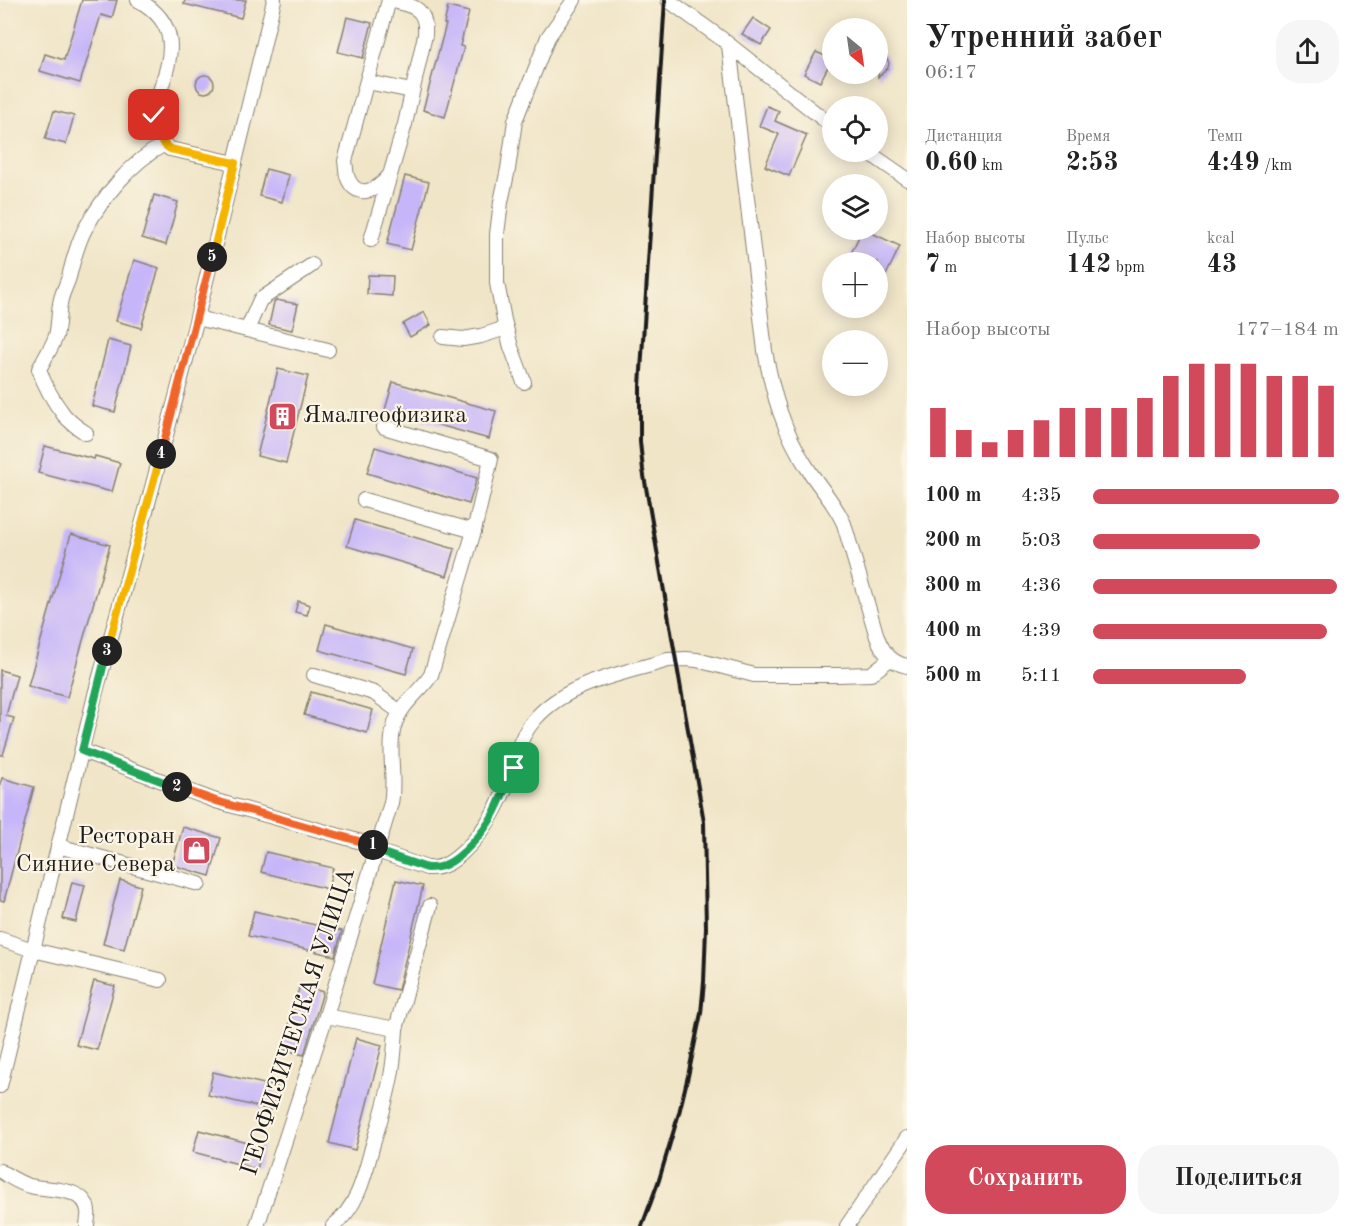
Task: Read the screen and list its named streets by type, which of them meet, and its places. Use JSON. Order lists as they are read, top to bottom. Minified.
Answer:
{"streets":{"street":["ГЕОФИЗИЧЕСКАЯ УЛИЦА"]},"places":{"building":["Ямалгеофизика"],"shop":["Ресторан Сияние Севера"]},"north":"bottom right","page":{"heading":["Утренний забег","06:17"],"map_buttons":["+","−"],"stats":[["Дистанция","0.60 km"],["Время","2:53"],["Темп","4:49 /km"],["Набор высоты","7 m"],["Пульс","142 bpm"],["kcal","43"]],"pins":["5","4","3","2","1"],"chart":["Набор высоты","177–184 m"],"list":[{"name":"100 m","note":"4:35"},{"name":"200 m","note":"5:03"},{"name":"300 m","note":"4:36"},{"name":"400 m","note":"4:39"},{"name":"500 m","note":"5:11"}],"buttons":["Сохранить","Поделиться"]}}
